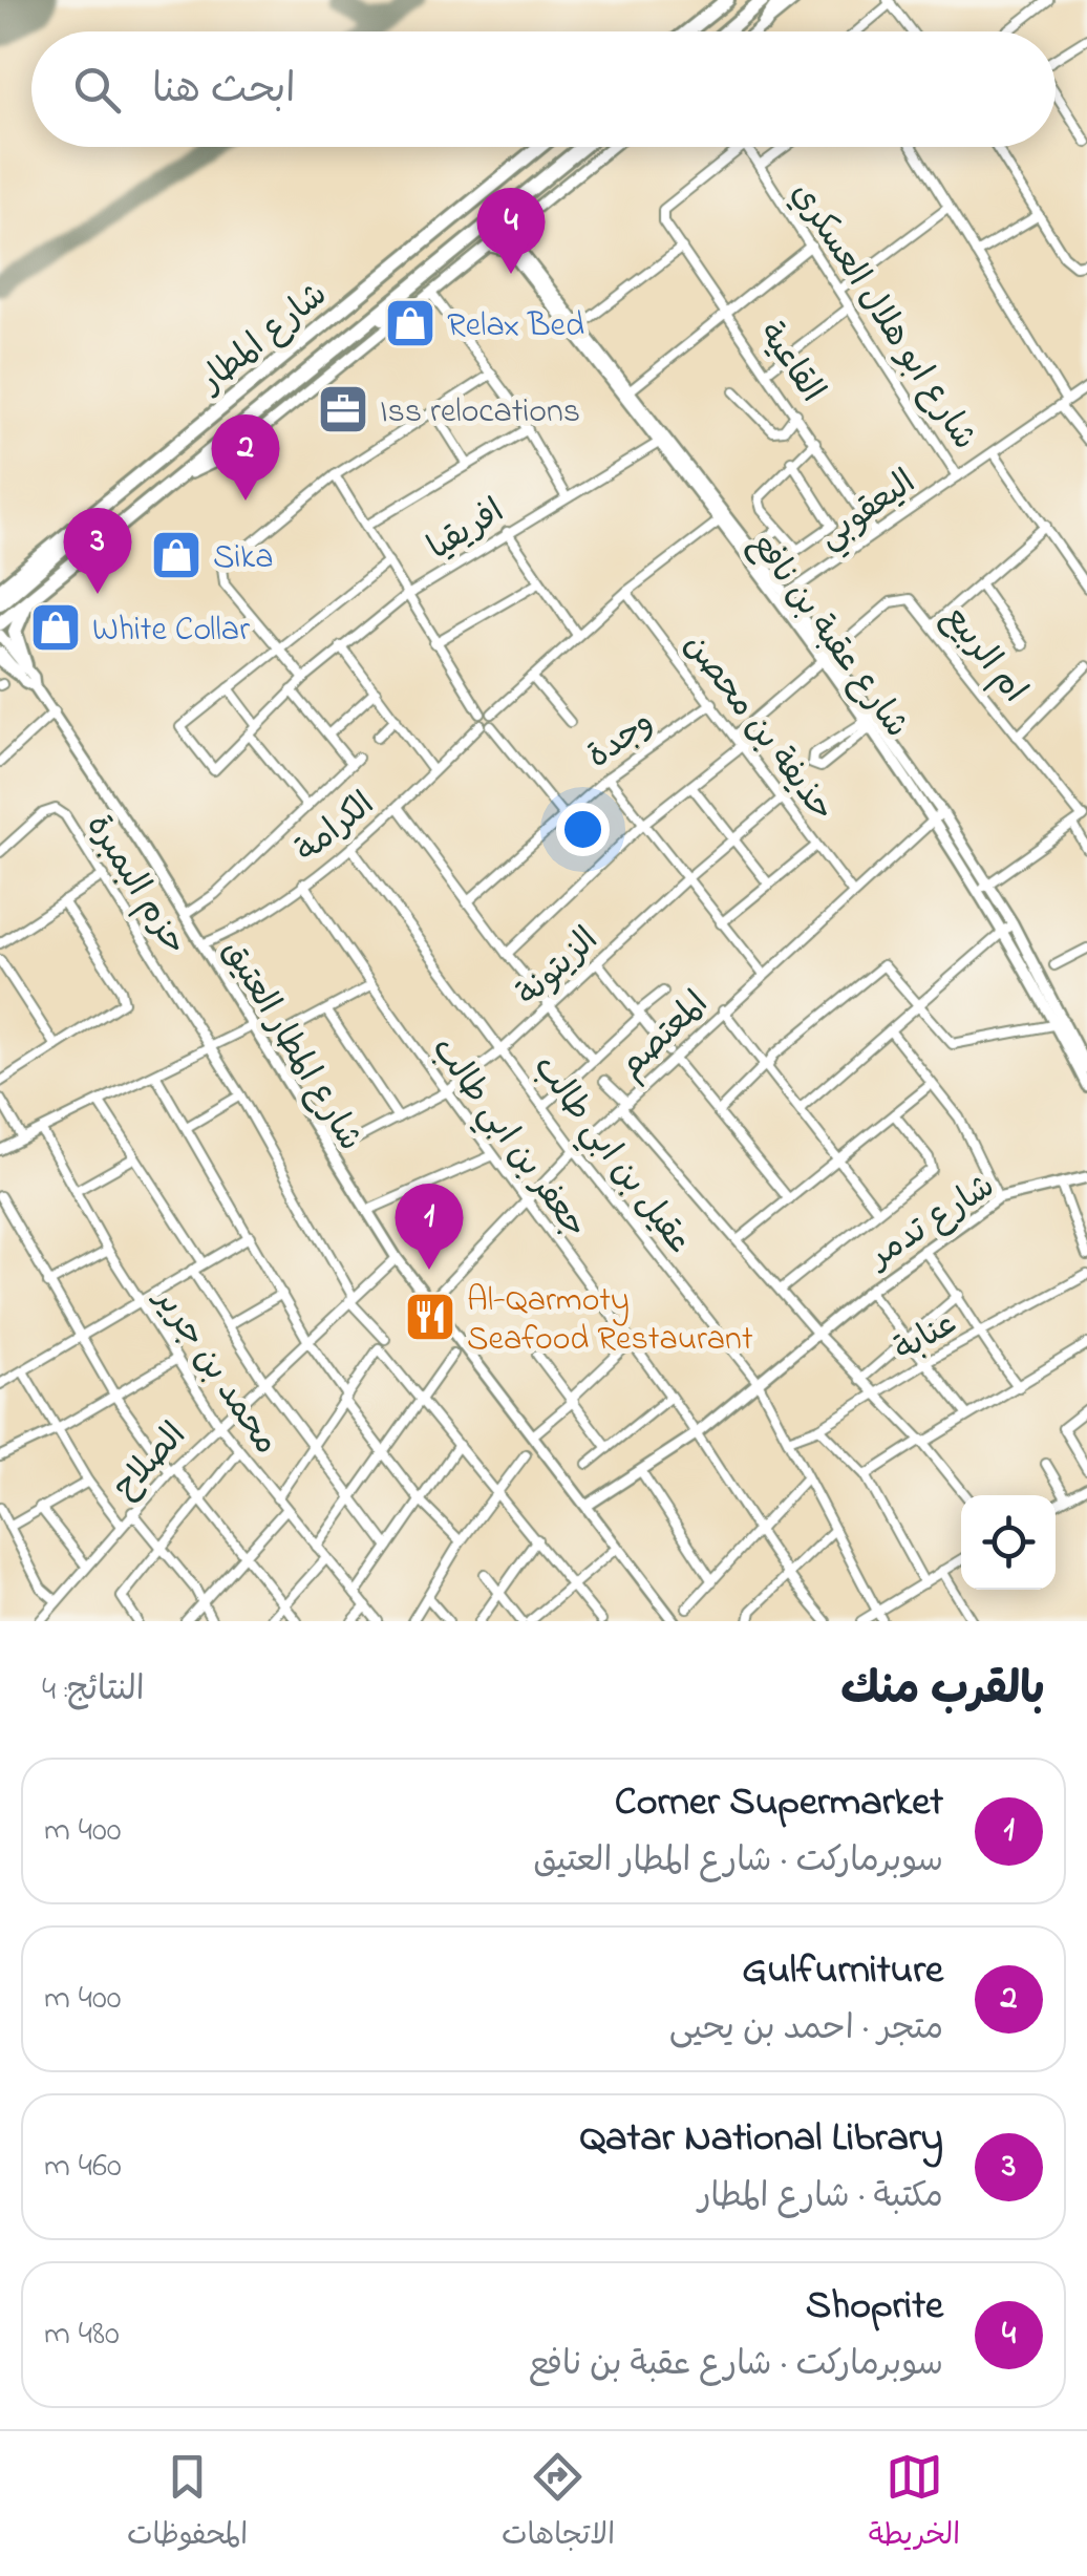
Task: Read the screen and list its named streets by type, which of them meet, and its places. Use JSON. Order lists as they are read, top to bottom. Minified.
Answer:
{"streets":{"highway":["شارع المطار"],"street":["شارع ابو هلال العسكري","القاعية","اليعقوبي","افريقيا","شارع عقبة بن نافع","ام الربيع","حذيفة بن محصن","وجدة","الكرامة","حزم البمبرة","الزيتونة","المعتصم","شارع المطار العتيق","جعفر بن ابي طالب","عقيل بن ابي طالب","شارع تدمر","عنابة","محمد بن جرير","الصلاح"]},"crossings":[["شارع ابو هلال العسكري","اليعقوبي"],["شارع المطار","شارع عقبة بن نافع"],["القاعية","اليعقوبي"],["اليعقوبي","شارع عقبة بن نافع"],["افريقيا","شارع عقبة بن نافع"],["شارع عقبة بن نافع","ام الربيع"],["شارع عقبة بن نافع","المعتصم"],["ام الربيع","حذيفة بن محصن"],["حذيفة بن محصن","وجدة"],["حذيفة بن محصن","الزيتونة"],["حذيفة بن محصن","المعتصم"],["الكرامة","شارع المطار العتيق"],["الكرامة","جعفر بن ابي طالب"],["الكرامة","عقيل بن ابي طالب"],["حزم البمبرة","الصلاح"],["الزيتونة","جعفر بن ابي طالب"],["الزيتونة","عقيل بن ابي طالب"],["المعتصم","شارع المطار العتيق"],["المعتصم","جعفر بن ابي طالب"],["المعتصم","عقيل بن ابي طالب"],["شارع المطار العتيق","شارع تدمر"],["شارع المطار العتيق","الصلاح"],["جعفر بن ابي طالب","شارع تدمر"],["عقيل بن ابي طالب","شارع تدمر"],["عقيل بن ابي طالب","عنابة"],["محمد بن جرير","الصلاح"]],"places":{"shop":["Relax Bed","Sika","White Collar"],"office":["Iss relocations"],"restaurant":["Al-Qarmoty Seafood Restaurant"]},"page":{"search":"ابحث هنا","pins":["4","2","3","1"],"heading":["بالقرب منك","النتائج: 4"],"list":[{"mark":"1","name":"Corner Supermarket","note":"سوبرماركت · شارع المطار العتيق","value":"400 m"},{"mark":"2","name":"Gulfurniture","note":"متجر · احمد بن يحيى","value":"400 m"},{"mark":"3","name":"Qatar National Library","note":"مكتبة · شارع المطار","value":"460 m"},{"mark":"4","name":"Shoprite","note":"سوبرماركت · شارع عقبة بن نافع","value":"480 m"}],"nav":["الخريطة","الاتجاهات","المحفوظات"]}}
